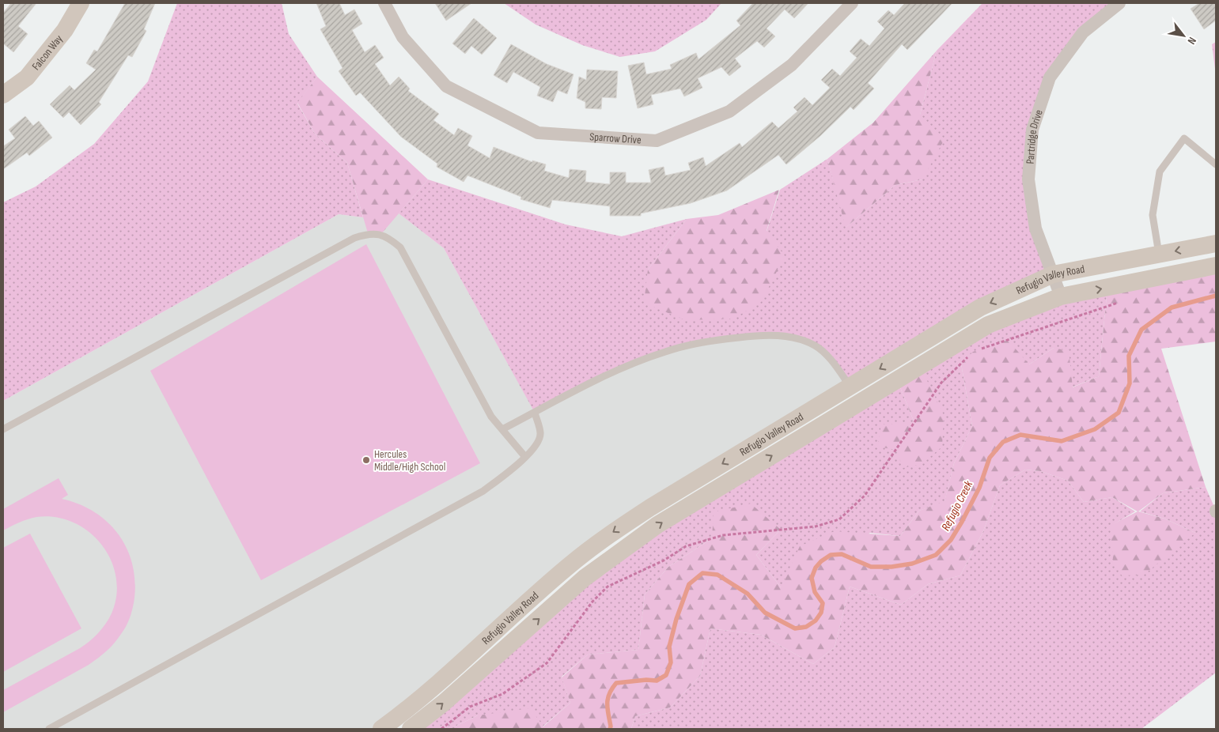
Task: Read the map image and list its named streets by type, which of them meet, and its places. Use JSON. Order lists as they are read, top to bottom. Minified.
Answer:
{"streets":{"street":["Falcon Way","Sparrow Drive","Partridge Drive","Refugio Valley Road"]},"crossings":[["Partridge Drive","Refugio Valley Road"]],"water":["Refugio Creek"],"places":["Hercules Middle/High School"],"north":"bottom right"}
